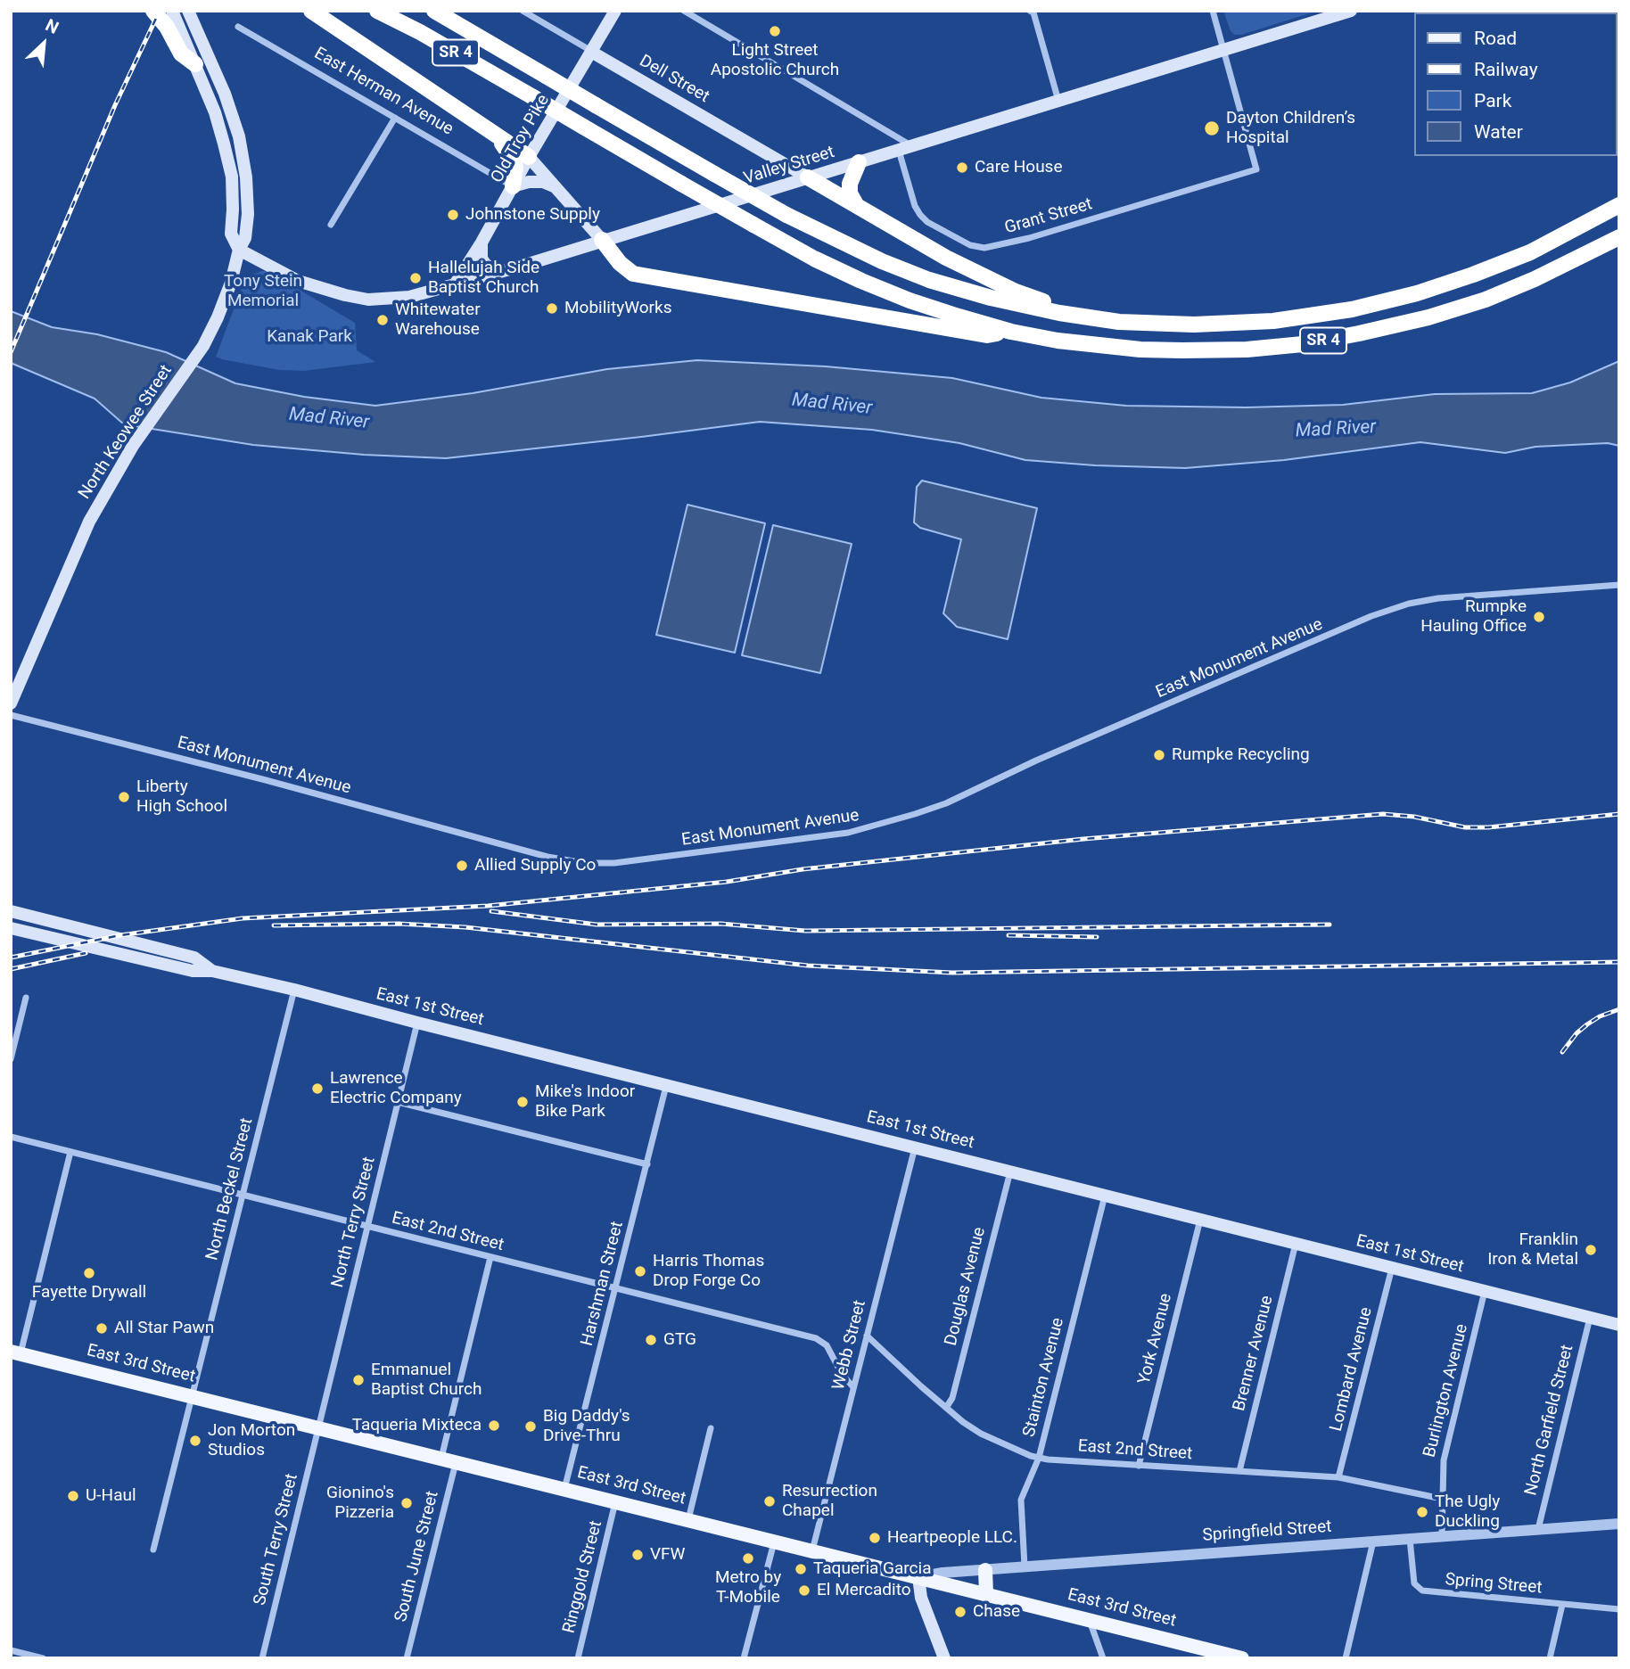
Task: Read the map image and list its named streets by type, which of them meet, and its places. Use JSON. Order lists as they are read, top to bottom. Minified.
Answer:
{"streets":{"highway":["SR 4"],"main road":["Dell Street","Old Troy Pike","Valley Street","North Keowee Street","East 1st Street","East 3rd Street"],"street":["East Herman Avenue","Grant Street","East Monument Avenue","North Beckel Street","North Terry Street","East 2nd Street","Harshman Street","Douglas Avenue","York Avenue","Webb Street","Brenner Avenue","Lombard Avenue","Stainton Avenue","Burlington Avenue","North Garfield Street","Springfield Street","South Terry Street","South June Street","Ringgold Street","Spring Street"]},"crossings":[["Dell Street","Old Troy Pike"],["Dell Street","Valley Street"],["East Herman Avenue","Old Troy Pike"],["Old Troy Pike","Valley Street"],["Valley Street","Grant Street"],["Valley Street","North Keowee Street"],["East 1st Street","North Beckel Street"],["East 1st Street","North Terry Street"],["East 1st Street","Harshman Street"],["East 1st Street","Douglas Avenue"],["East 1st Street","York Avenue"],["East 1st Street","Webb Street"],["East 1st Street","Brenner Avenue"],["East 1st Street","Lombard Avenue"],["East 1st Street","Stainton Avenue"],["East 1st Street","Burlington Avenue"],["East 1st Street","North Garfield Street"],["North Beckel Street","East 2nd Street"],["North Beckel Street","East 3rd Street"],["North Terry Street","East 2nd Street"],["North Terry Street","East 3rd Street"],["North Terry Street","South Terry Street"],["East 2nd Street","Harshman Street"],["East 2nd Street","Douglas Avenue"],["East 2nd Street","York Avenue"],["East 2nd Street","Webb Street"],["East 2nd Street","Brenner Avenue"],["East 2nd Street","Lombard Avenue"],["East 2nd Street","Stainton Avenue"],["East 2nd Street","Burlington Avenue"],["East 2nd Street","South June Street"],["Harshman Street","East 3rd Street"],["Webb Street","East 3rd Street"],["East 3rd Street","Springfield Street"],["East 3rd Street","South Terry Street"],["East 3rd Street","South June Street"],["East 3rd Street","Ringgold Street"],["Stainton Avenue","Springfield Street"],["Burlington Avenue","Springfield Street"],["North Garfield Street","Springfield Street"],["Springfield Street","Spring Street"]],"water":["Mad River"],"parks":["Tony Stein Memorial","Kanak Park"],"places":["Light Street Apostolic Church","Dayton Children’s Hospital","Care House","Johnstone Supply","Hallelujah Side Baptist Church","MobilityWorks","Whitewater Warehouse","Rumpke Hauling Office","Rumpke Recycling","Liberty High School","Allied Supply Co","Lawrence Electric Company","Mike's Indoor Bike Park","Franklin Iron & Metal","Harris Thomas Drop Forge Co","Fayette Drywall","All Star Pawn","GTG","Emmanuel Baptist Church","Taqueria Mixteca","Big Daddy's Drive-Thru","Jon Morton Studios","U-Haul","Resurrection Chapel","Gionino's Pizzeria","The Ugly Duckling","Heartpeople LLC.","VFW","Metro by T-Mobile","Taqueria Garcia","El Mercadito","Chase"],"legend":["Road","Railway","Park","Water"],"north":"top right"}
